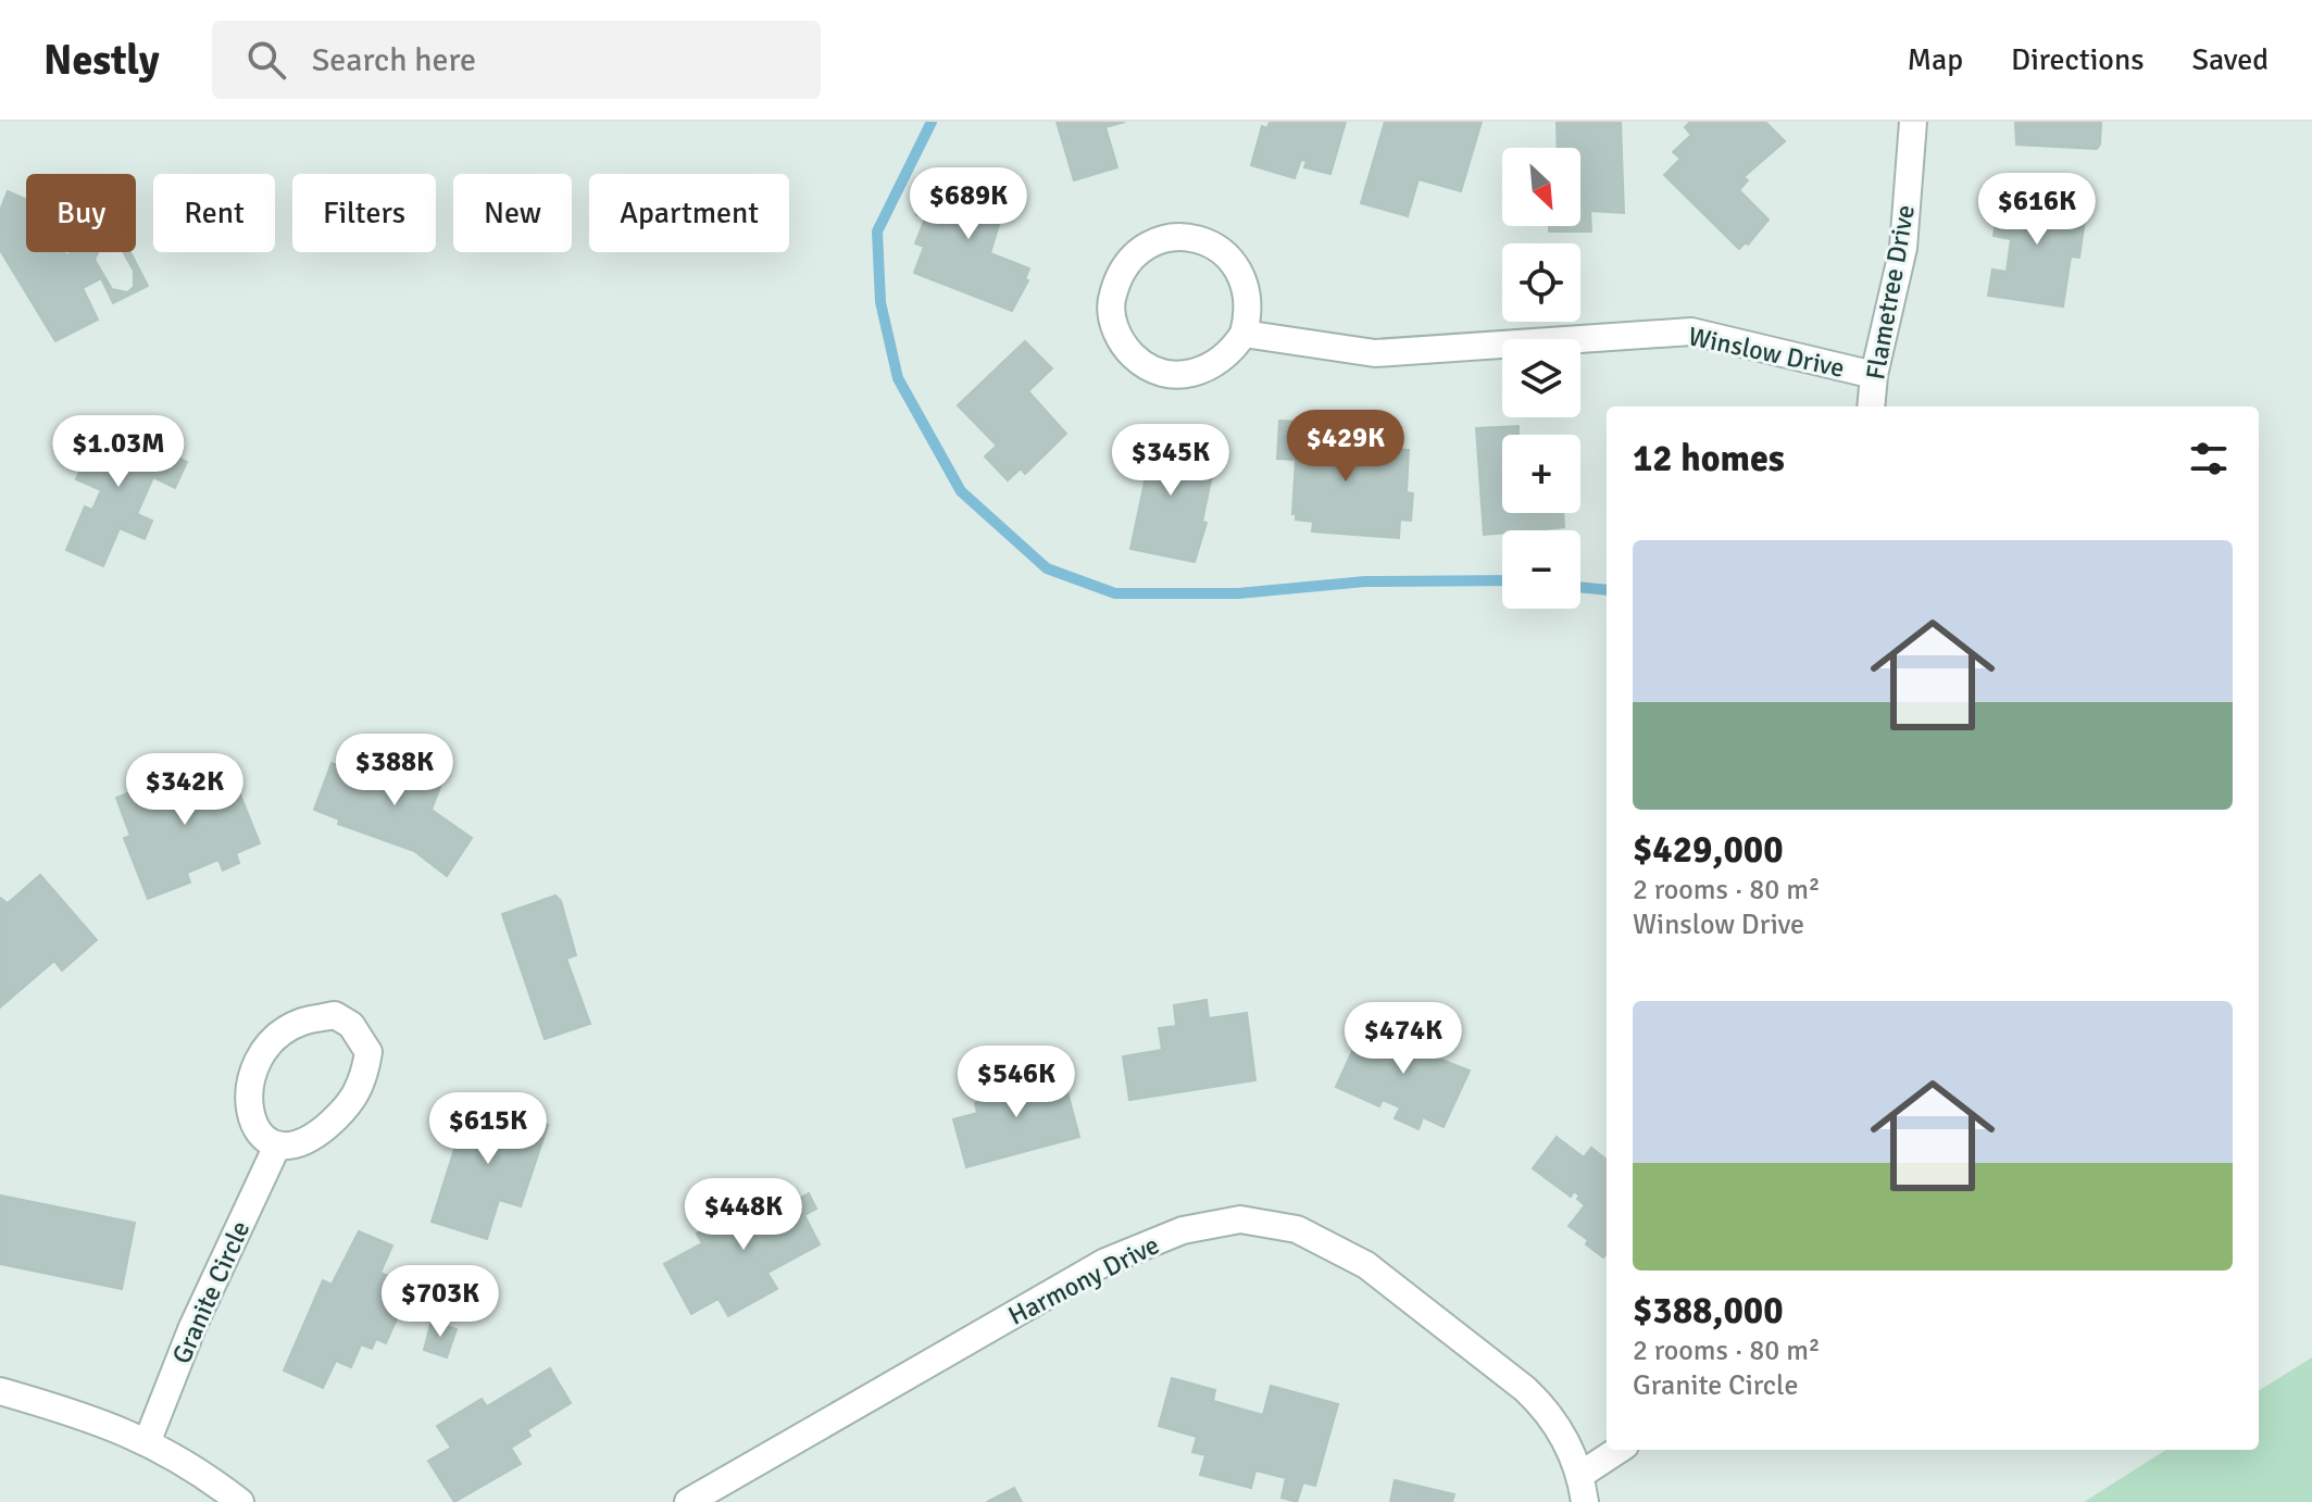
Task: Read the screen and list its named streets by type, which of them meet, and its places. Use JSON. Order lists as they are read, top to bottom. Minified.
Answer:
{"streets":{"street":["Flametree Drive","Winslow Drive","Harmony Drive","Granite Circle"]},"crossings":[["Flametree Drive","Winslow Drive"]],"north":"bottom right","page":{"header":"Nestly","search":"Search here","nav":["Map","Directions","Saved"],"map_buttons":["+","−"],"price":["$689K","$616K","$429K","$1.03M","$345K","$388K","$342K","$474K","$546K","$615K","$448K","$703K"],"chip":["Buy","Rent","Filters","New","Apartment"],"heading":"12 homes","list":[{"name":"$429,000","note":"2 rooms · 80 m² · Winslow Drive"},{"name":"$388,000","note":"2 rooms · 80 m² · Granite Circle"}]}}
